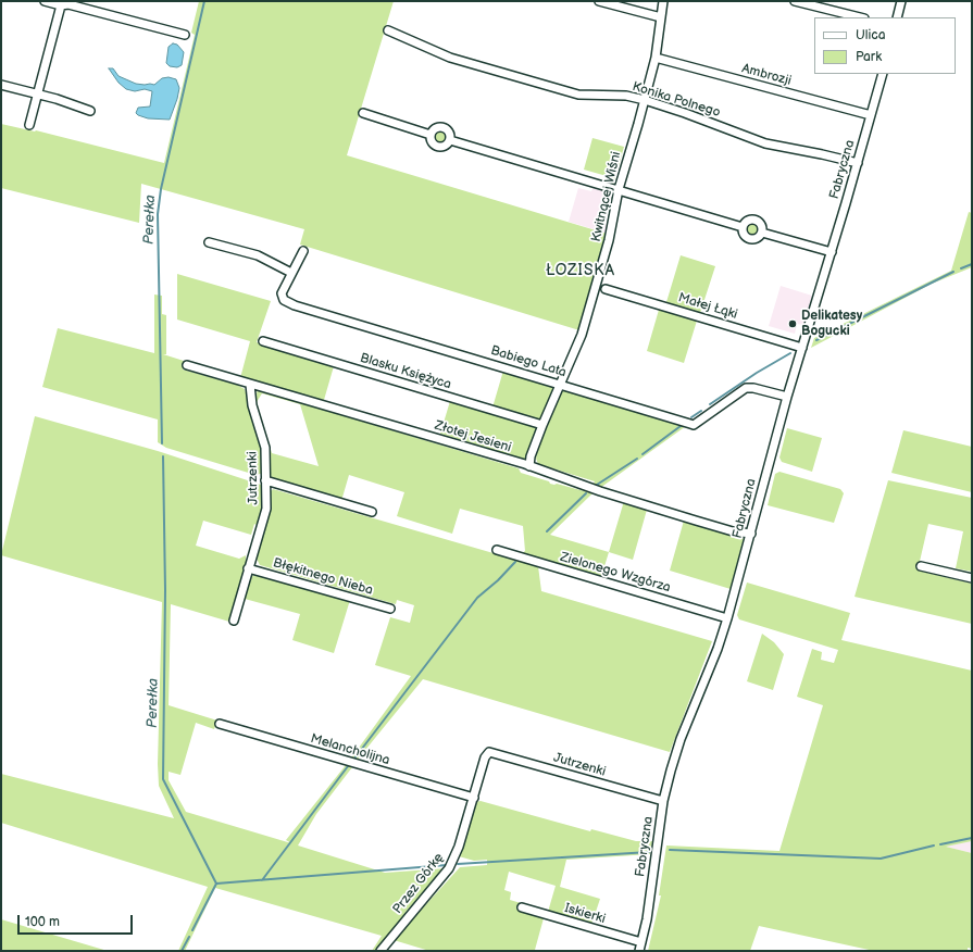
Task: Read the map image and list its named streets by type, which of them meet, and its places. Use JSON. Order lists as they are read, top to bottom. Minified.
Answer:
{"streets":{"street":["Ambrozji","Konika Polnego","Fabryczna","Kwitnącej Wiśni","Małej Łąki","Babiego Lata","Blasku Księżyca","Złotej Jesieni","Jutrzenki","Zielonego Wzgórza","Błękitnego Nieba","Melancholijna","Przez Górkę","Iskierki"]},"crossings":[["Ambrozji","Fabryczna"],["Ambrozji","Kwitnącej Wiśni"],["Konika Polnego","Fabryczna"],["Konika Polnego","Kwitnącej Wiśni"],["Fabryczna","Małej Łąki"],["Fabryczna","Babiego Lata"],["Fabryczna","Złotej Jesieni"],["Fabryczna","Jutrzenki"],["Fabryczna","Zielonego Wzgórza"],["Fabryczna","Iskierki"],["Kwitnącej Wiśni","Babiego Lata"],["Kwitnącej Wiśni","Blasku Księżyca"],["Kwitnącej Wiśni","Złotej Jesieni"],["Złotej Jesieni","Jutrzenki"],["Jutrzenki","Błękitnego Nieba"],["Jutrzenki","Przez Górkę"],["Melancholijna","Przez Górkę"]],"districts":["ŁOZISKA"],"water":["Perełka"],"places":["Delikatesy Bogucki"],"legend":["Ulica","Park"],"scale_bar":"100 m"}
